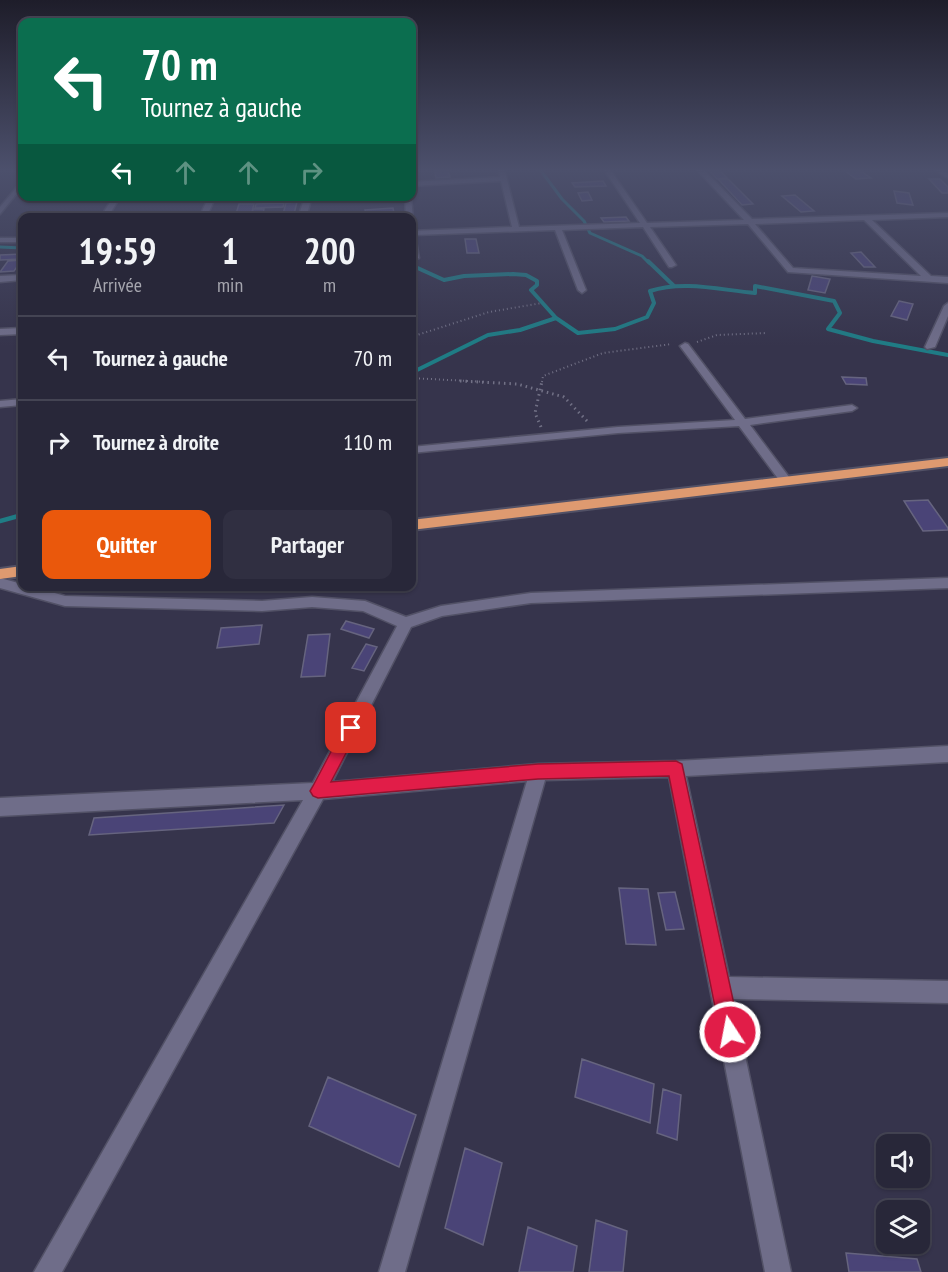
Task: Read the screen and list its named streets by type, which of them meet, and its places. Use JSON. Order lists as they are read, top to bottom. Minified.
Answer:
{"page":{"turn":["70 m","Tournez à gauche"],"eta":["19:59","Arrivée","1","min","200","m"],"list":[{"name":"Tournez à gauche","value":"70 m"},{"name":"Tournez à droite","value":"110 m"}],"buttons":["Quitter","Partager"]}}
